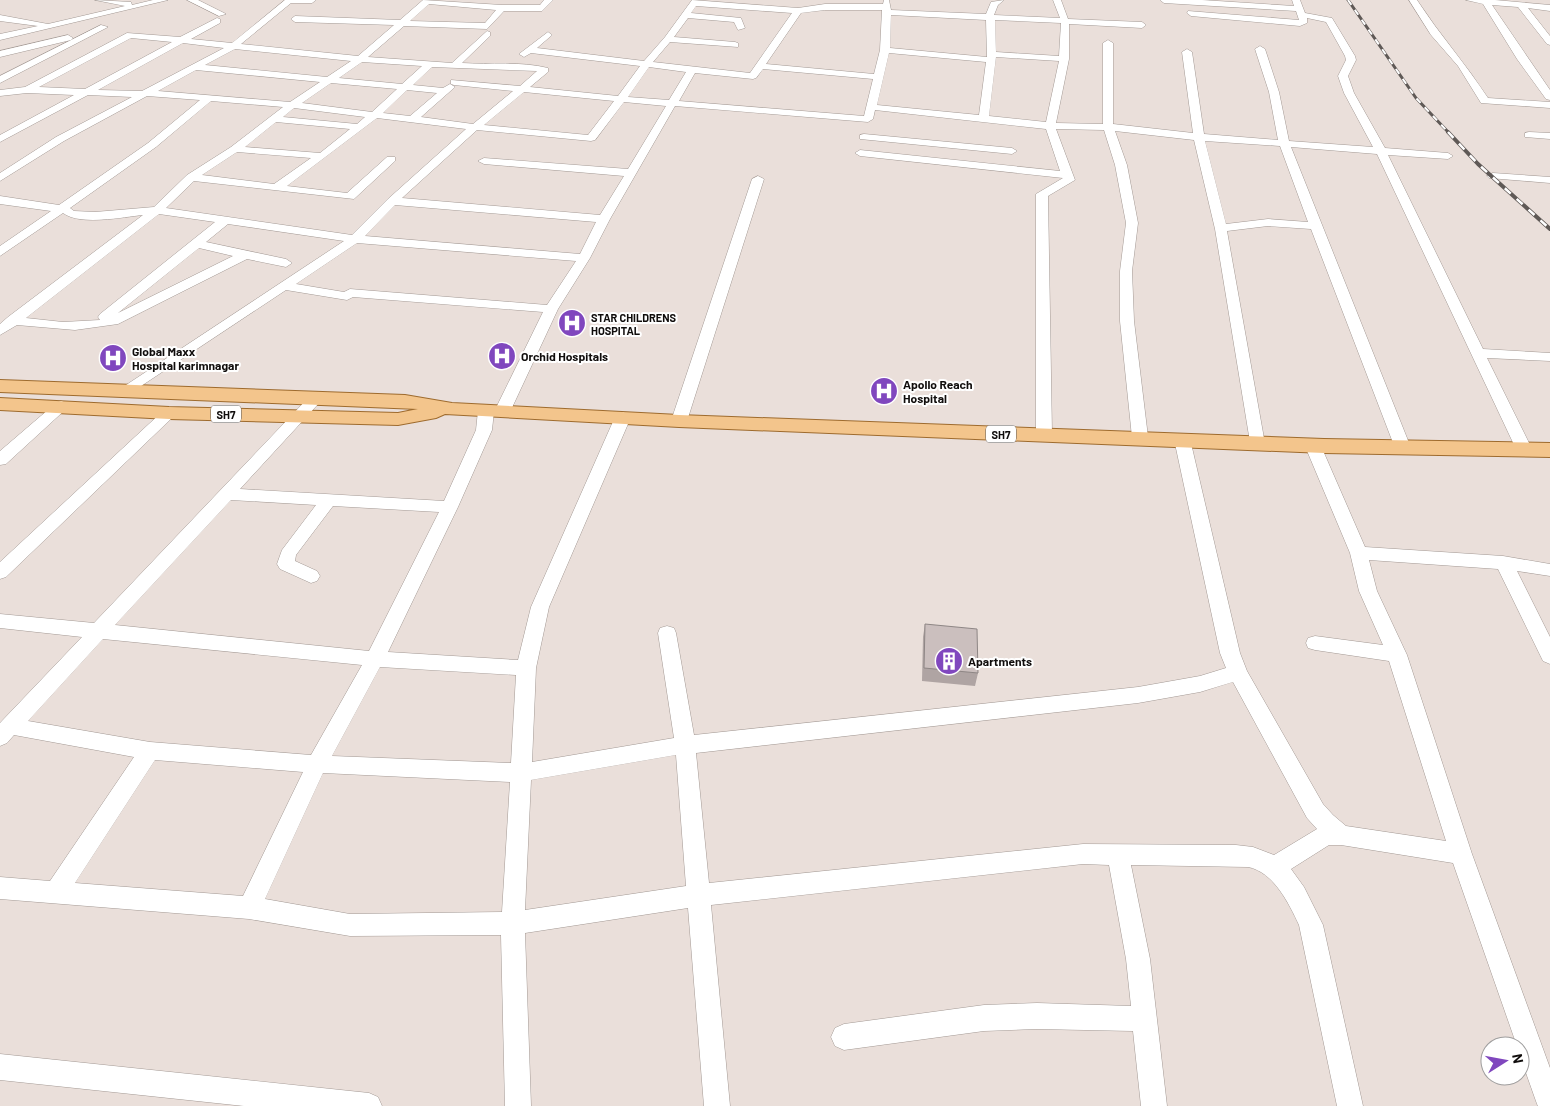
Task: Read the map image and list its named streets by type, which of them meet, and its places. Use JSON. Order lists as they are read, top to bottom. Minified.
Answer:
{"streets":{"main road":["SH7"]},"places":{"hospital":["STAR CHILDRENS HOSPITAL","Orchid Hospitals","Global Maxx Hospital karimnagar","Apollo Reach Hospital"],"building":["Apartments"]},"north":"right"}
